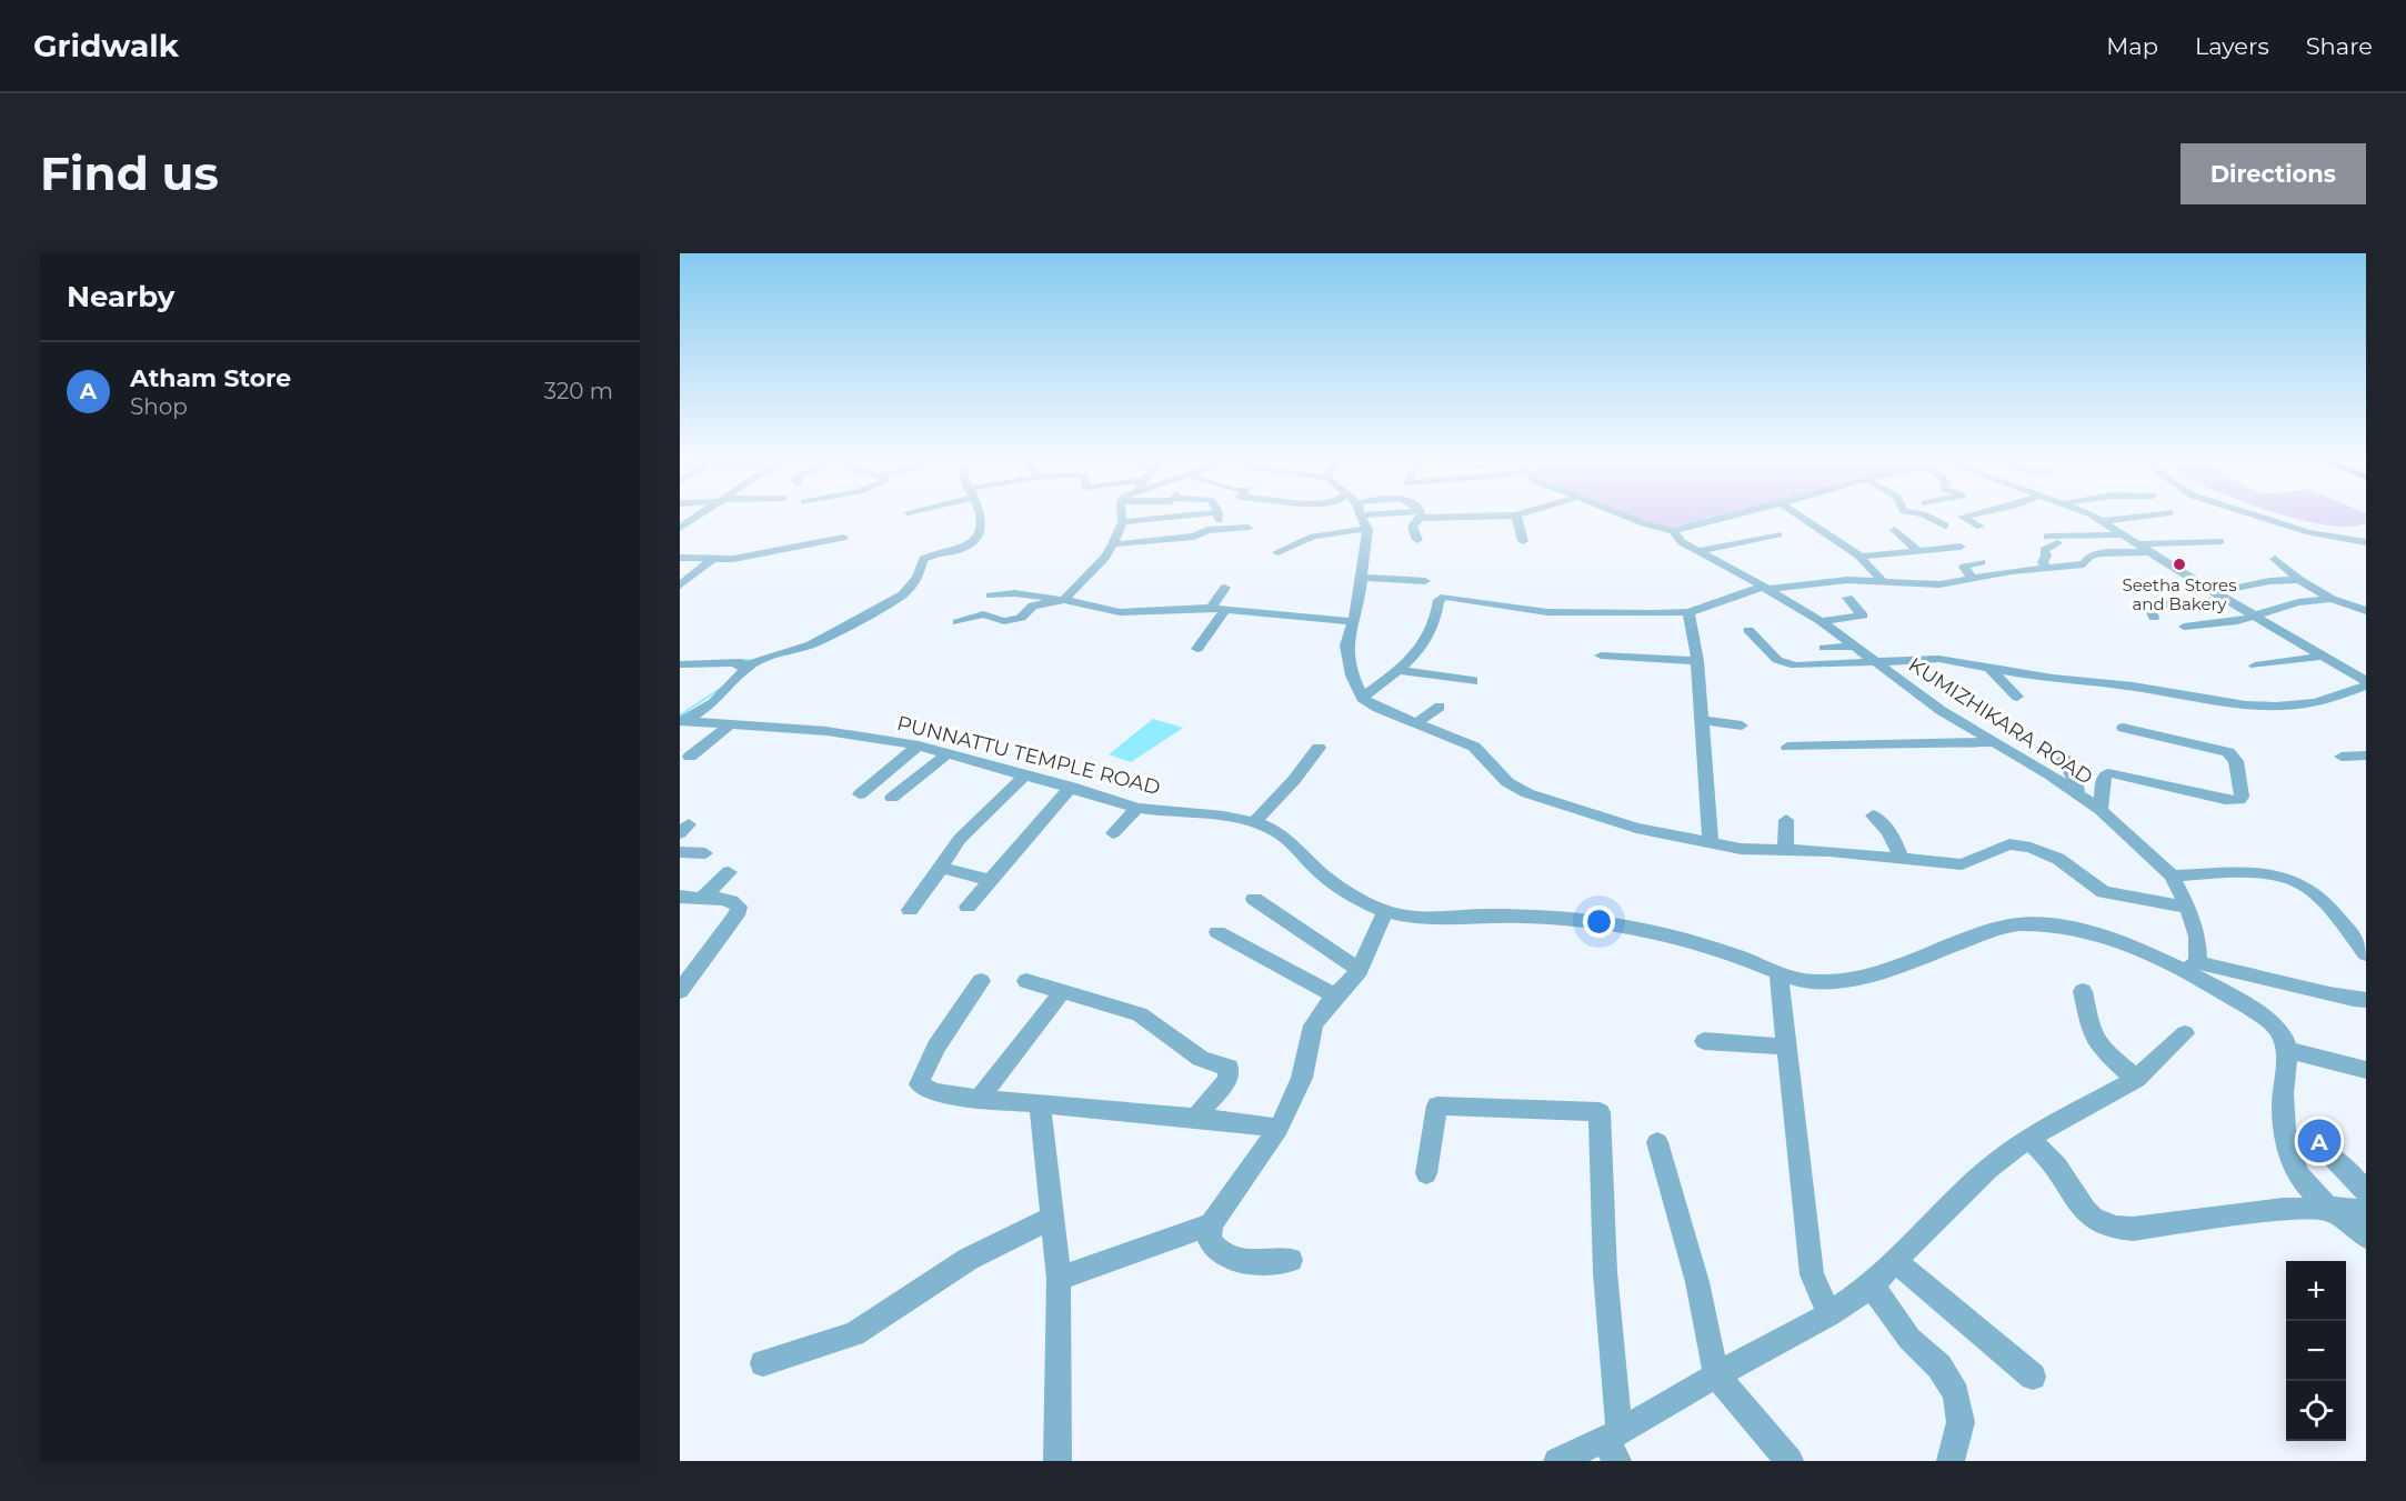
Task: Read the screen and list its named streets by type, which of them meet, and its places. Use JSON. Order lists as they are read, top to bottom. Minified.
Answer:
{"streets":{"street":["KUMIZHIKARA ROAD","PUNNATTU TEMPLE ROAD"]},"crossings":[["KUMIZHIKARA ROAD","PUNNATTU TEMPLE ROAD"]],"places":["Seetha Stores and Bakery"],"page":{"header":"Gridwalk","nav":["Map","Layers","Share"],"buttons":"Directions","title":"Find us","heading":"Nearby","list":[{"mark":"A","name":"Atham Store","note":"Shop","value":"320 m"}],"pins":"A","map_buttons":["+","−"]}}
